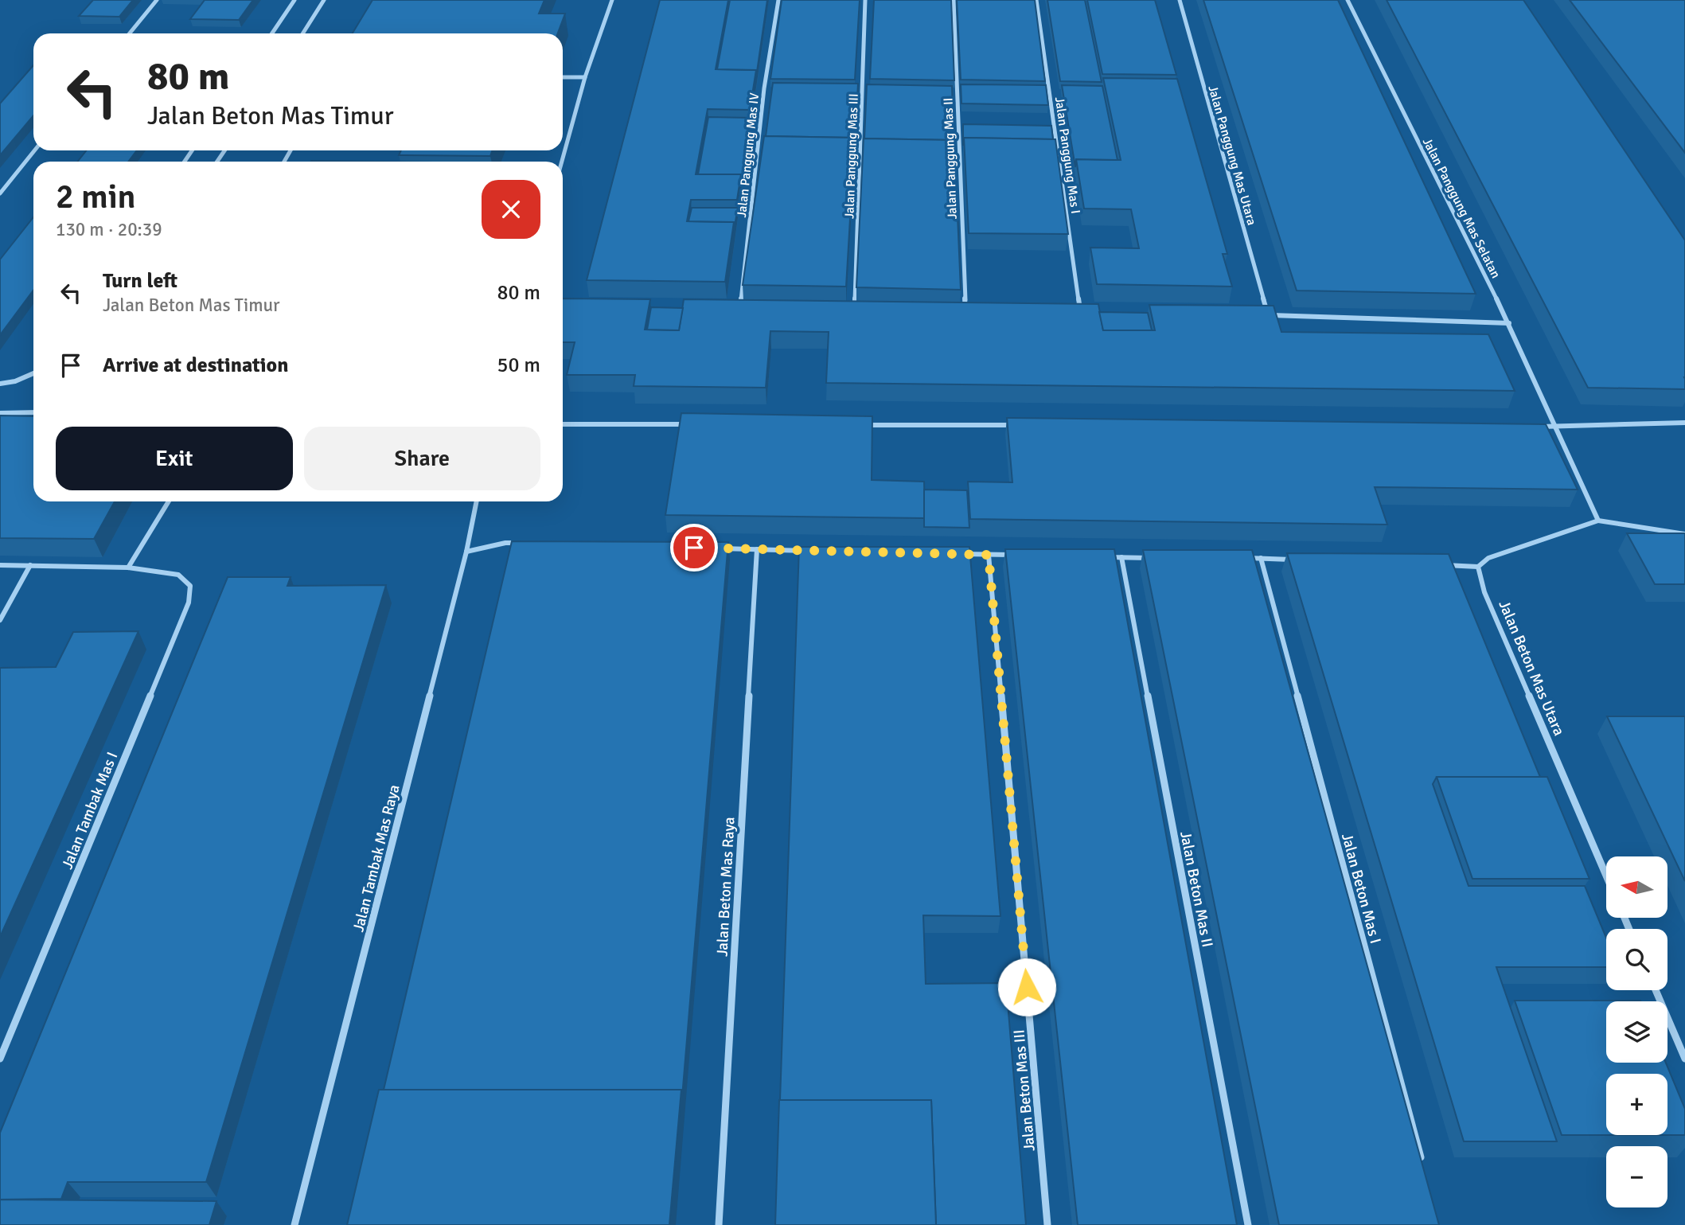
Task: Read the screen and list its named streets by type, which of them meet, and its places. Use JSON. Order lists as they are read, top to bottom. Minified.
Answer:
{"streets":{"street":["Jalan Panggung Mas IV","Jalan Panggung Mas I","Jalan Panggung Mas Utara","Jalan Panggung Mas III","Jalan Panggung Mas II","Jalan Panggung Mas Selatan","Jalan Beton Mas Utara","Jalan Tambak Mas I","Jalan Tambak Mas Raya","Jalan Beton Mas Raya","Jalan Beton Mas I","Jalan Beton Mas II","Jalan Beton Mas III"]},"north":"left","page":{"turn":["80 m","Jalan Beton Mas Timur"],"heading":["2 min","130 m · 20:39"],"list":[{"name":"Turn left","note":"Jalan Beton Mas Timur","value":"80 m"},{"name":"Arrive at destination","value":"50 m"}],"buttons":["Exit","Share"],"map_buttons":["+","−"]}}
